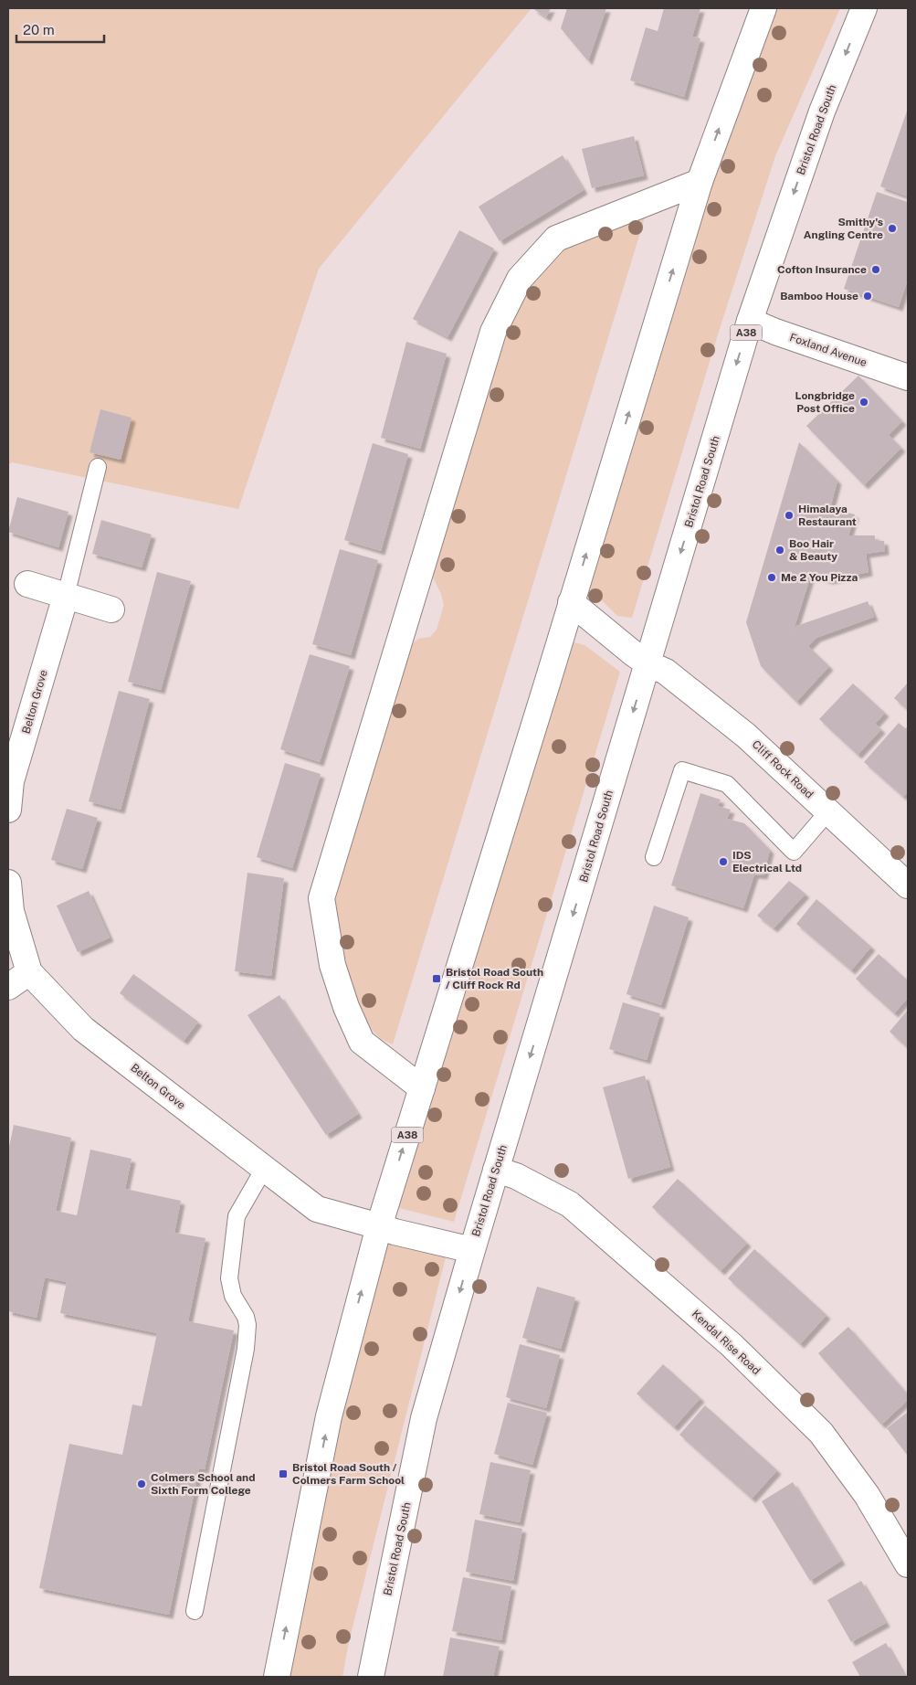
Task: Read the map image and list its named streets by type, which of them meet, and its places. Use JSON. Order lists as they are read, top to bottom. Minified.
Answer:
{"streets":{"main road":["Bristol Road South","A38","Foxland Avenue","Belton Grove","Cliff Rock Road","Kendal Rise Road"]},"crossings":[["Bristol Road South","Foxland Avenue"],["Bristol Road South","Belton Grove"],["Bristol Road South","Cliff Rock Road"],["Bristol Road South","Kendal Rise Road"],["A38","Belton Grove"],["A38","Cliff Rock Road"]],"places":{"other":["Smithy's Angling Centre","Cofton Insurance","Bamboo House","Longbridge Post Office","Himalaya Restaurant","Boo Hair & Beauty","Me 2 You Pizza","IDS Electrical Ltd","Colmers School and Sixth Form College"],"transit":["Bristol Road South / Cliff Rock Rd","Bristol Road South / Colmers Farm School"]},"scale_bar":"20 m"}
